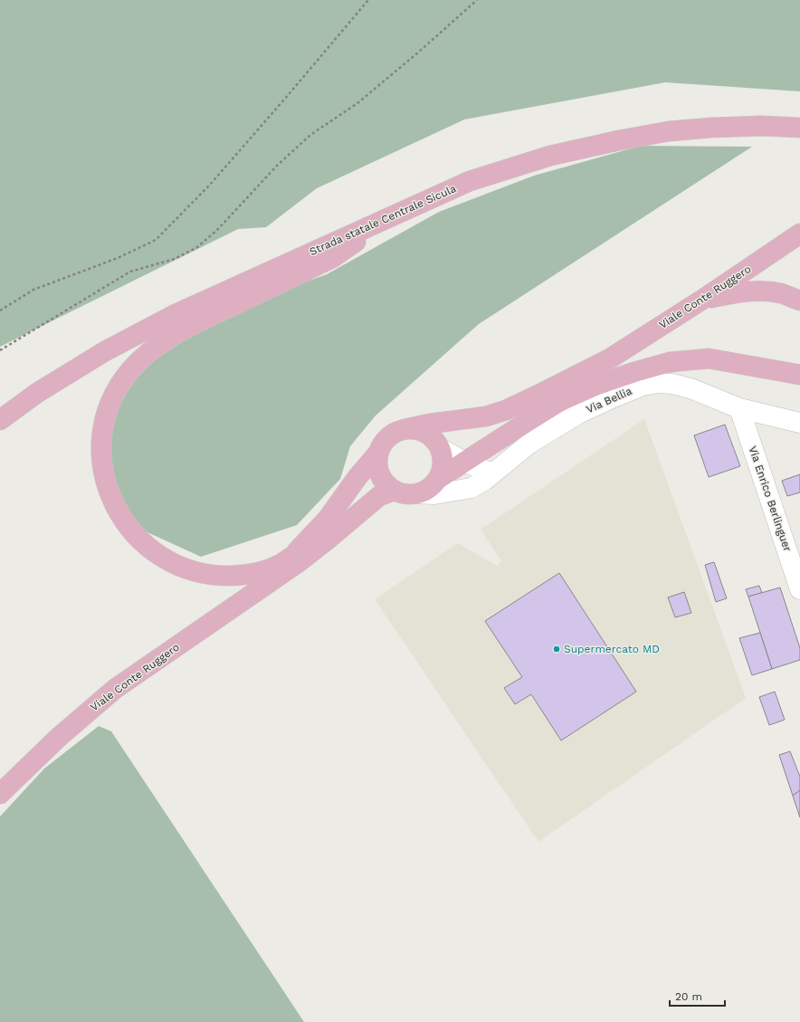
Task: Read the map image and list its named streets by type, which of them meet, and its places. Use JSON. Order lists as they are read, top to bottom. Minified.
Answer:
{"streets":{"main road":["Strada statale Centrale Sicula","Viale Conte Ruggero"],"street":["Via Bellia","Via Enrico Berlinguer"]},"crossings":[["Via Bellia","Via Enrico Berlinguer"]],"places":["Supermercato MD"],"scale_bar":"20 m"}
